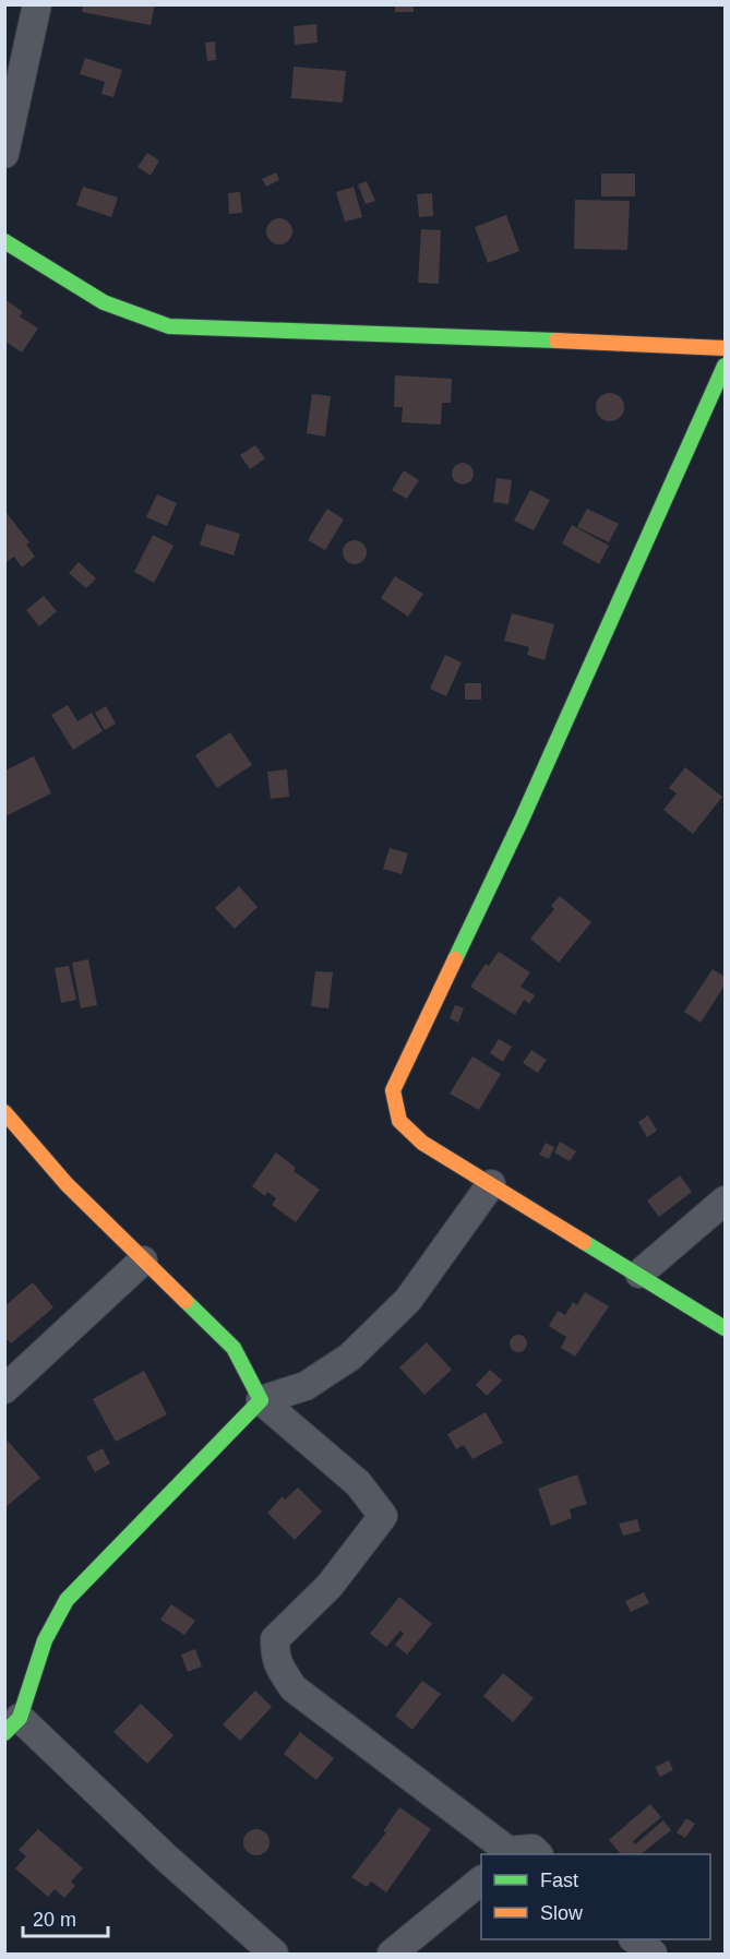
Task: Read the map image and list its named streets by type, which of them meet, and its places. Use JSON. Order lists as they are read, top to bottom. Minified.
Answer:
{"legend":["Fast","Slow"],"scale_bar":"20 m"}
